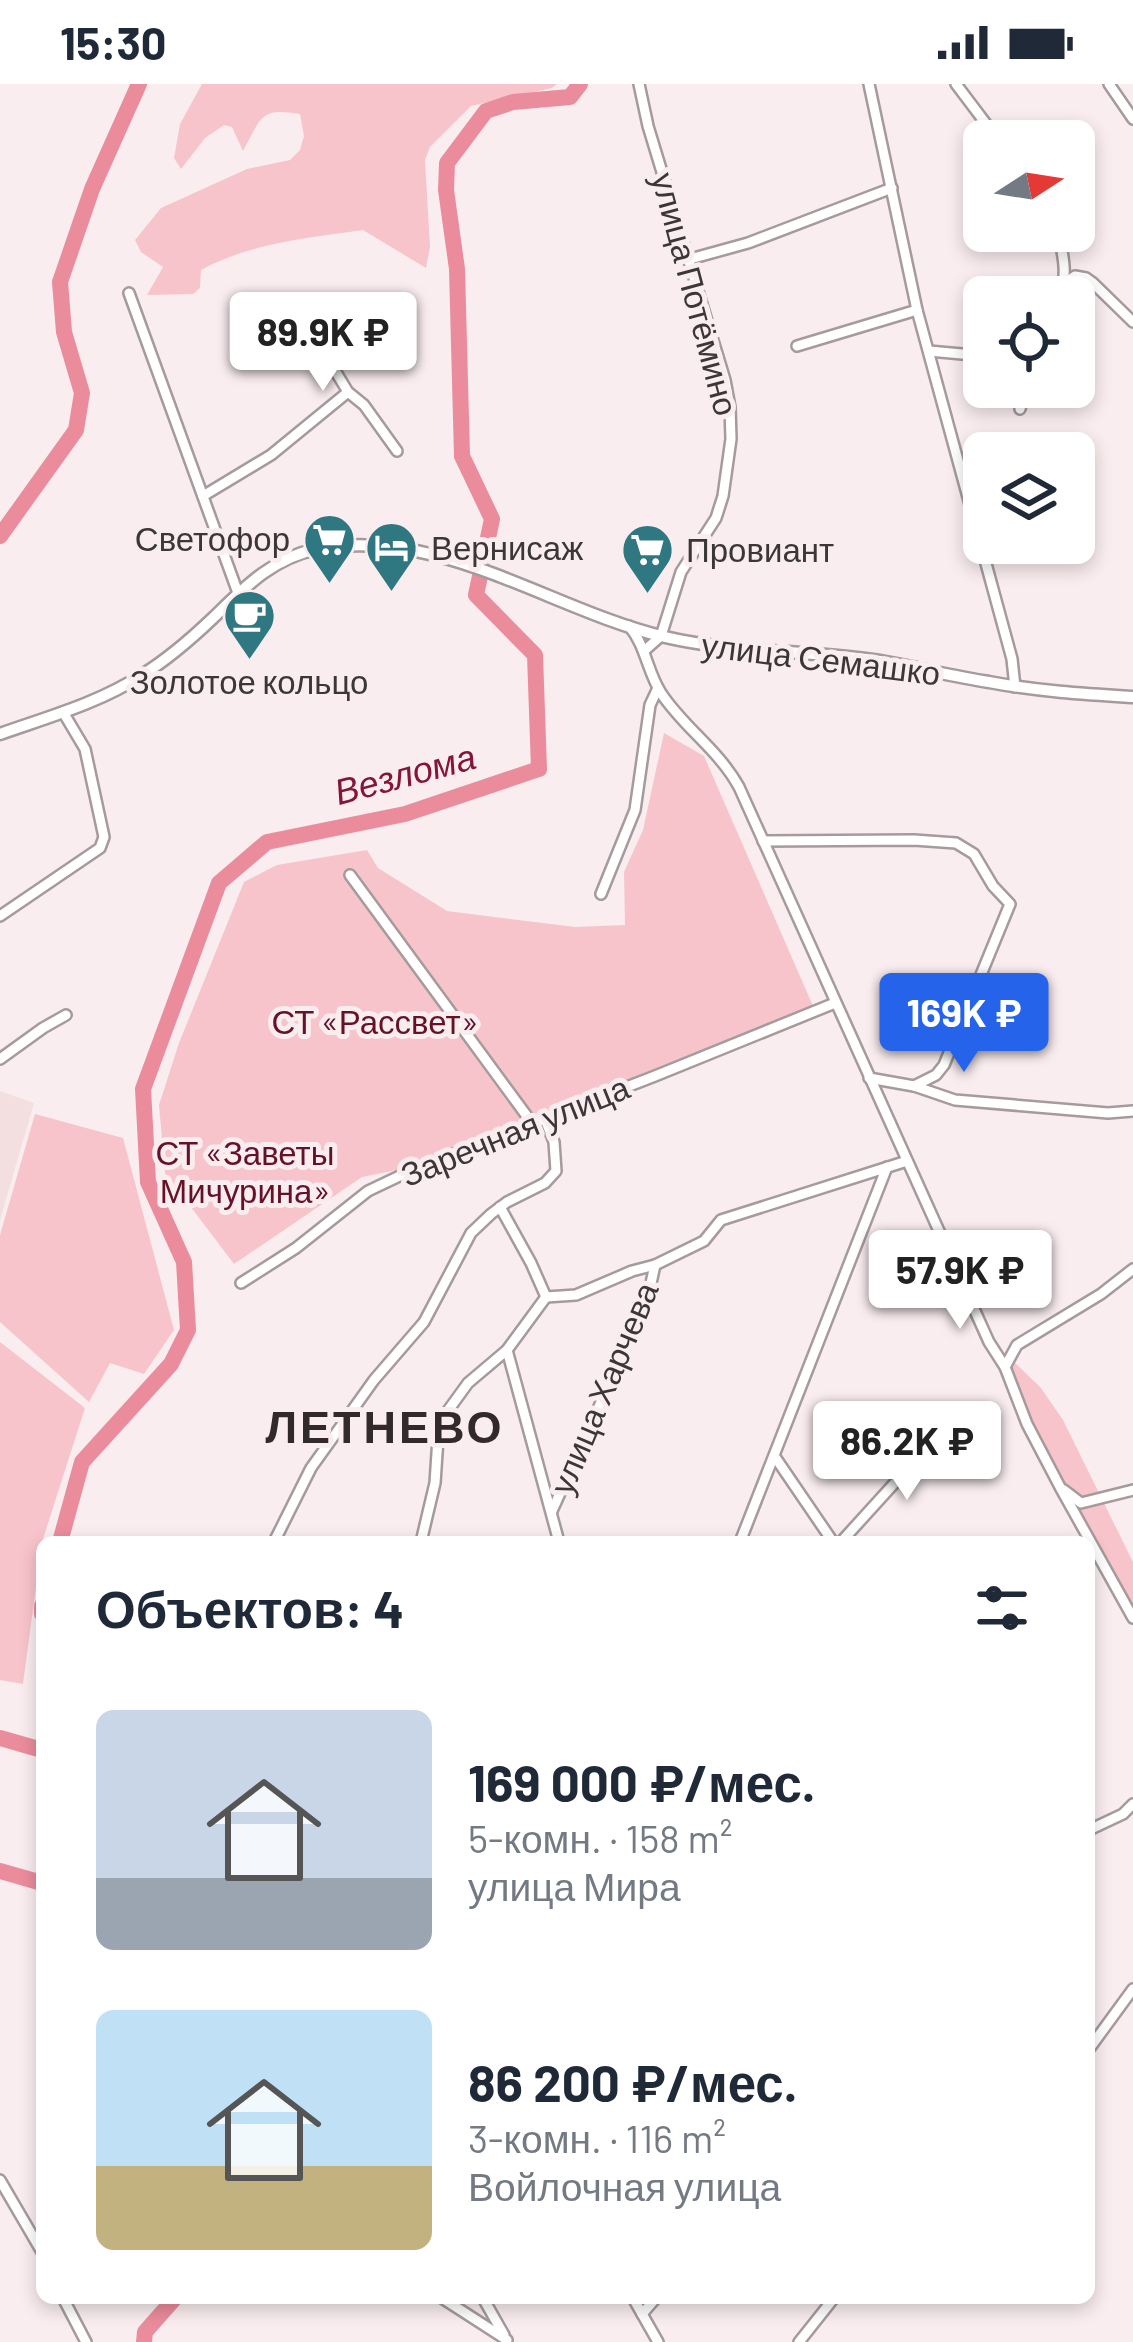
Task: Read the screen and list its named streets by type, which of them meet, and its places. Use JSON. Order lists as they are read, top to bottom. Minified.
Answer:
{"streets":{"main road":["улица Семашко"],"street":["улица Потёмино","Заречная улица","улица Харчева"]},"crossings":[["улица Потёмино","улица Семашко"]],"districts":["ЛЕТНЕВО"],"water":["Везлома"],"parks":["СТ «Рассвет»","СТ «Заветы Мичурина»"],"places":{"supermarket":["Светофор","Провиант"],"hotel":["Вернисаж"],"cafe":["Золотое кольцо"]},"north":"right","page":{"status":"15:30","price":["89.9K ₽","169K ₽","57.9K ₽","86.2K ₽"],"heading":"Объектов: 4","list":[{"name":"169 000 ₽/мес.","note":"5-комн. · 158 m² · улица Мира"},{"name":"86 200 ₽/мес.","note":"3-комн. · 116 m² · Войлочная улица"}]}}
